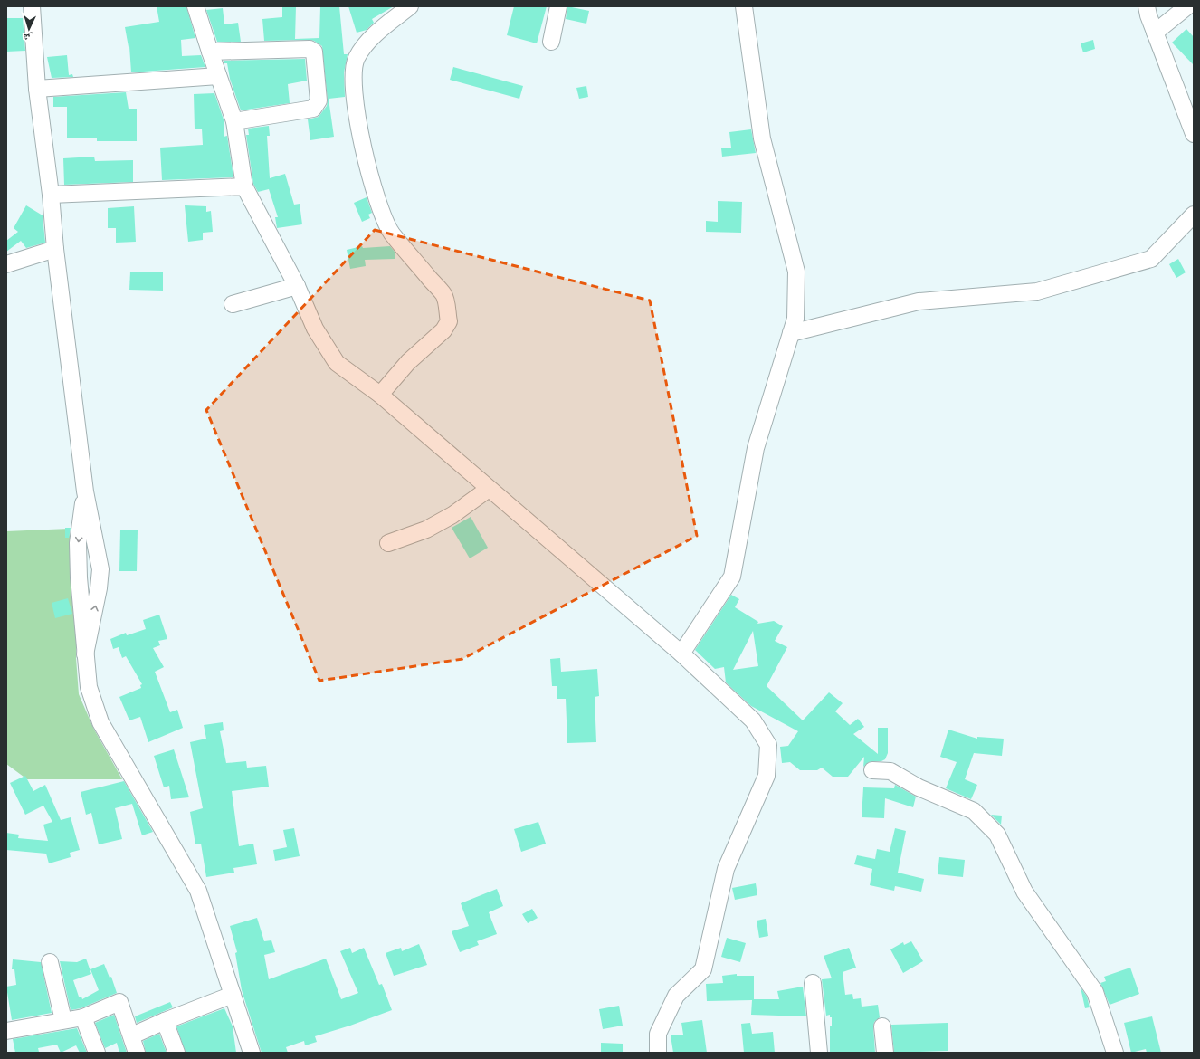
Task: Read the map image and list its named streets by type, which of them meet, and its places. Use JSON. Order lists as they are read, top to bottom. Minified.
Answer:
{"north":"bottom"}
